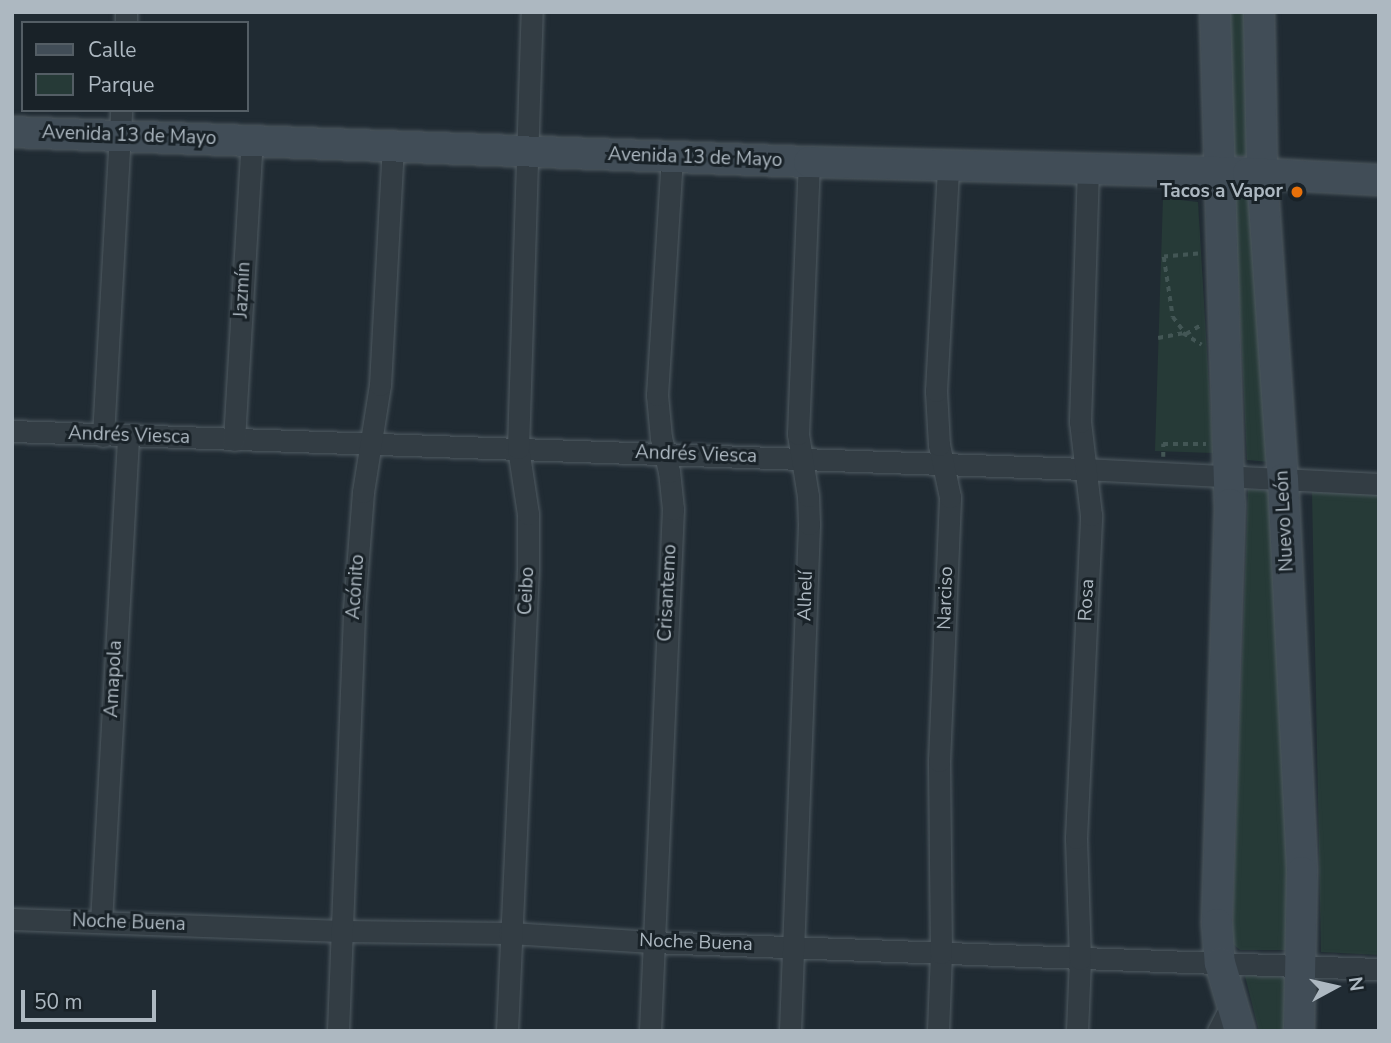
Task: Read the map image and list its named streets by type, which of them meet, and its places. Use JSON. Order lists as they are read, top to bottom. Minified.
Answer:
{"streets":{"street":["Avenida 13 de Mayo","Jazmín","Andrés Viesca","Nuevo León","Acónito","Ceibo","Crisantemo","Alhelí","Narciso","Rosa","Amapola","Noche Buena"]},"crossings":[["Avenida 13 de Mayo","Jazmín"],["Avenida 13 de Mayo","Nuevo León"],["Avenida 13 de Mayo","Acónito"],["Avenida 13 de Mayo","Ceibo"],["Avenida 13 de Mayo","Crisantemo"],["Avenida 13 de Mayo","Alhelí"],["Avenida 13 de Mayo","Narciso"],["Avenida 13 de Mayo","Rosa"],["Jazmín","Andrés Viesca"],["Andrés Viesca","Nuevo León"],["Andrés Viesca","Acónito"],["Andrés Viesca","Ceibo"],["Andrés Viesca","Crisantemo"],["Andrés Viesca","Alhelí"],["Andrés Viesca","Narciso"],["Andrés Viesca","Rosa"],["Andrés Viesca","Amapola"],["Nuevo León","Noche Buena"],["Acónito","Noche Buena"],["Ceibo","Noche Buena"],["Crisantemo","Noche Buena"],["Alhelí","Noche Buena"],["Narciso","Noche Buena"],["Rosa","Noche Buena"],["Amapola","Noche Buena"]],"places":["Tacos a Vapor"],"legend":["Calle","Parque"],"scale_bar":"50 m","north":"right"}
